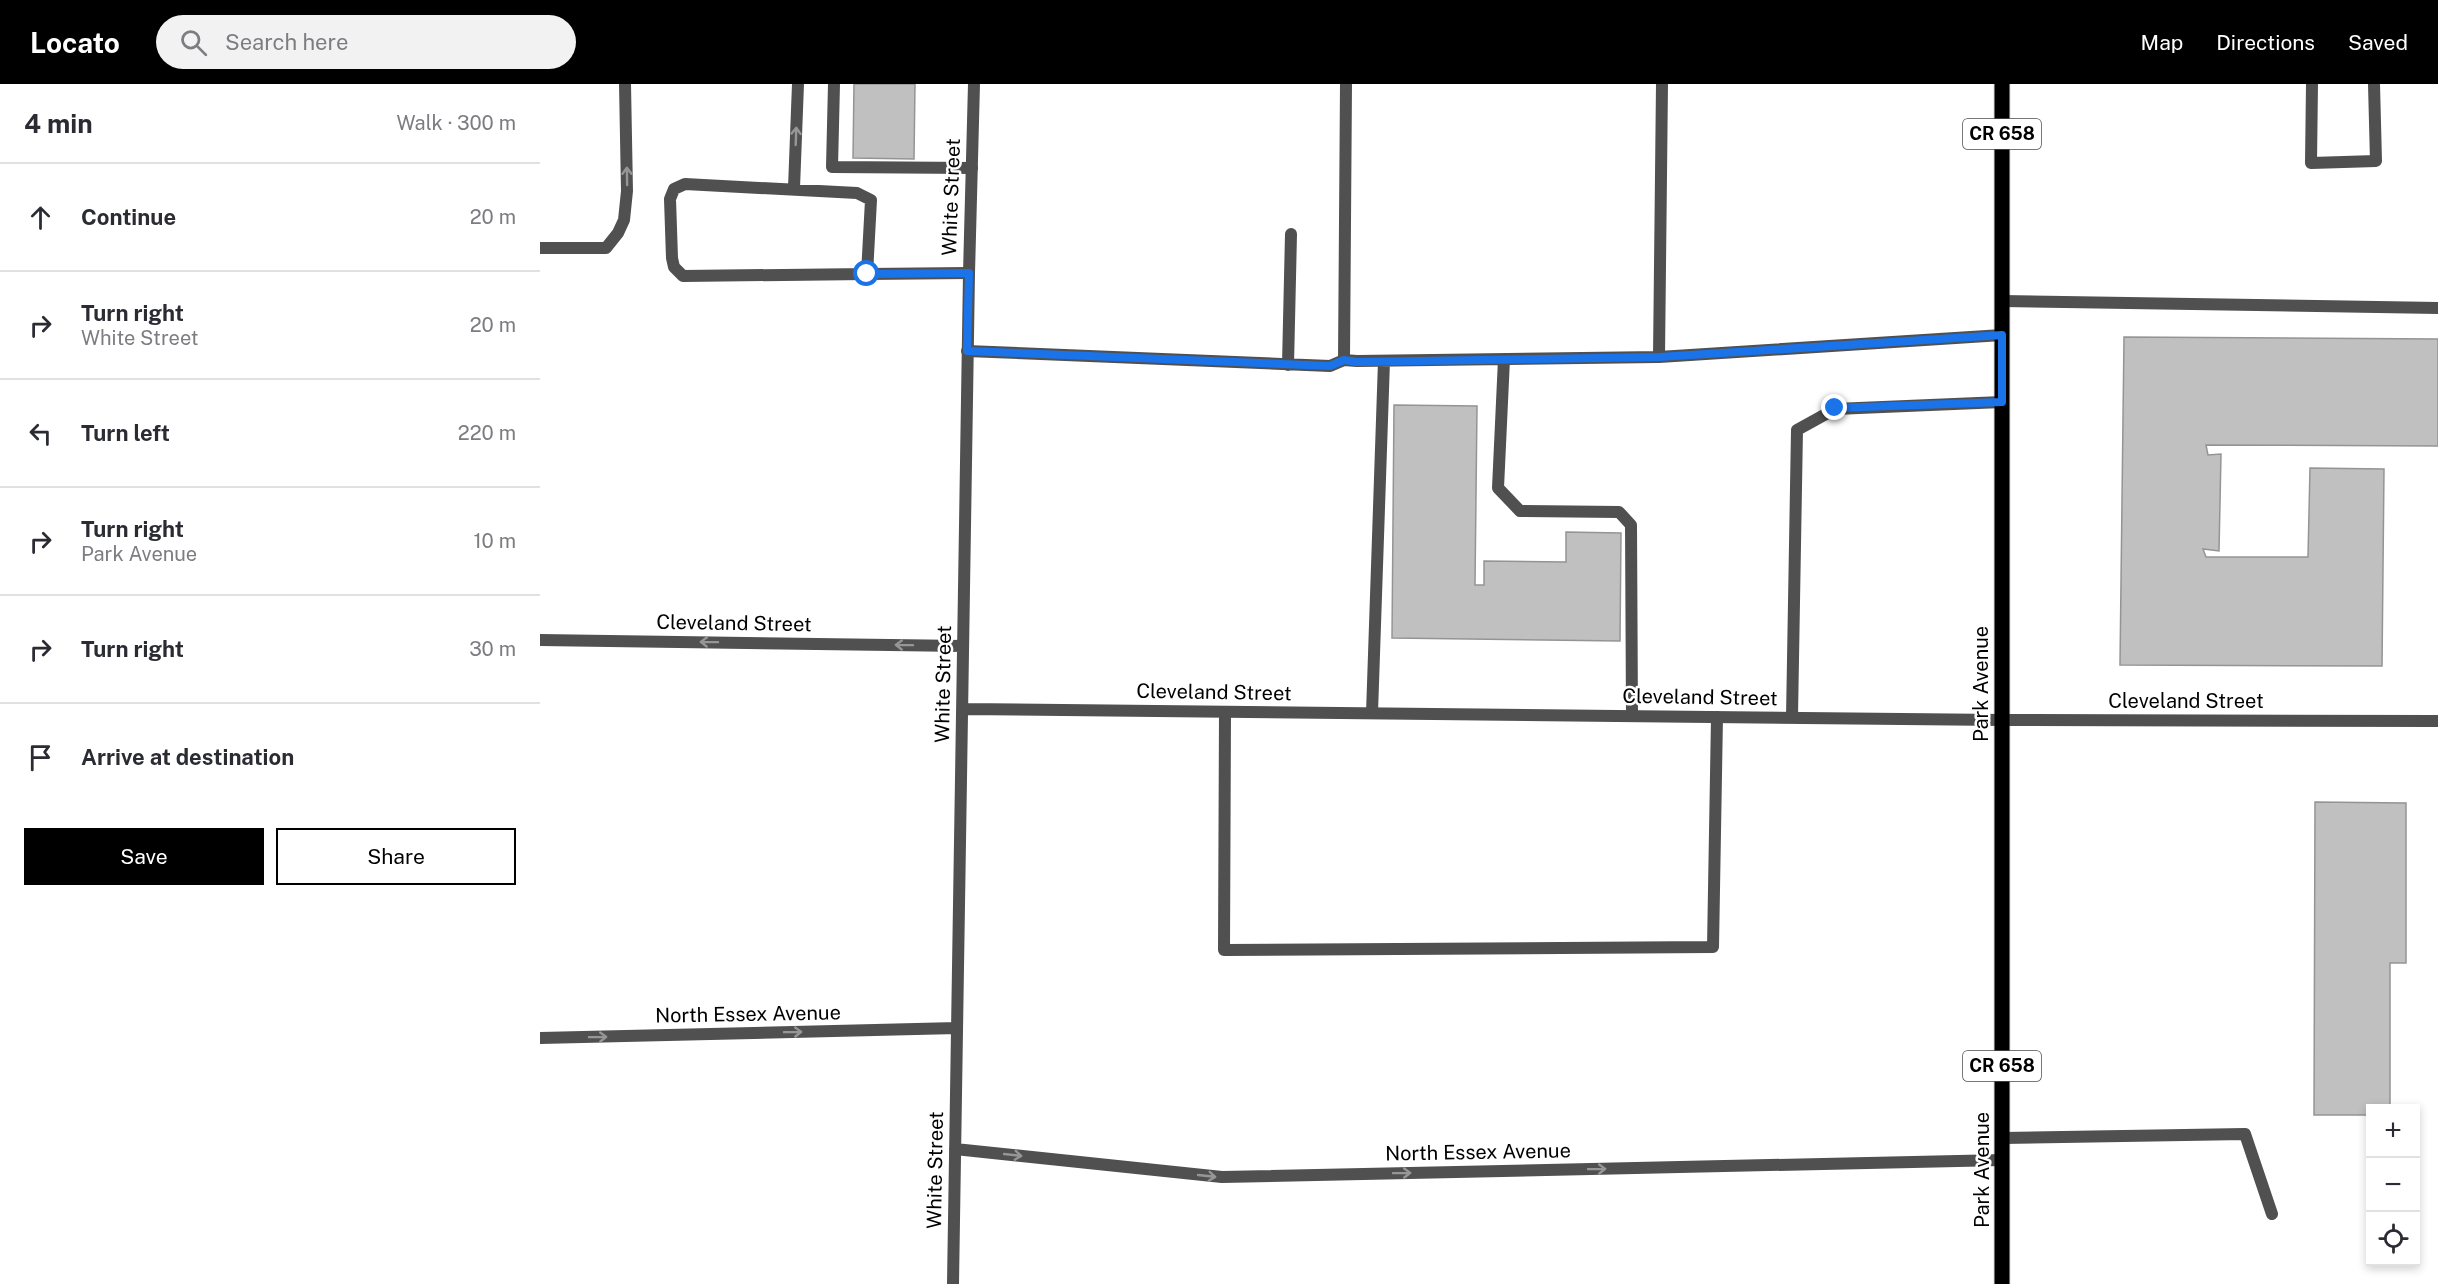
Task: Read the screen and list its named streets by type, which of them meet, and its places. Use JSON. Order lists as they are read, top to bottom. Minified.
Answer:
{"streets":{"main road":["CR 658","Park Avenue"],"street":["White Street","Cleveland Street","North Essex Avenue"]},"crossings":[["White Street","Cleveland Street"],["White Street","North Essex Avenue"],["Cleveland Street","Park Avenue"],["Park Avenue","North Essex Avenue"]],"one_way":["North Essex Avenue"],"page":{"header":"Locato","search":"Search here","nav":["Map","Directions","Saved"],"heading":["4 min","Walk · 300 m"],"list":[["Continue","20 m"],["Turn right","White Street","20 m"],["Turn left","220 m"],["Turn right","Park Avenue","10 m"],["Turn right","30 m"],"Arrive at destination"],"buttons":["Save","Share"],"map_buttons":["+","−"]}}
